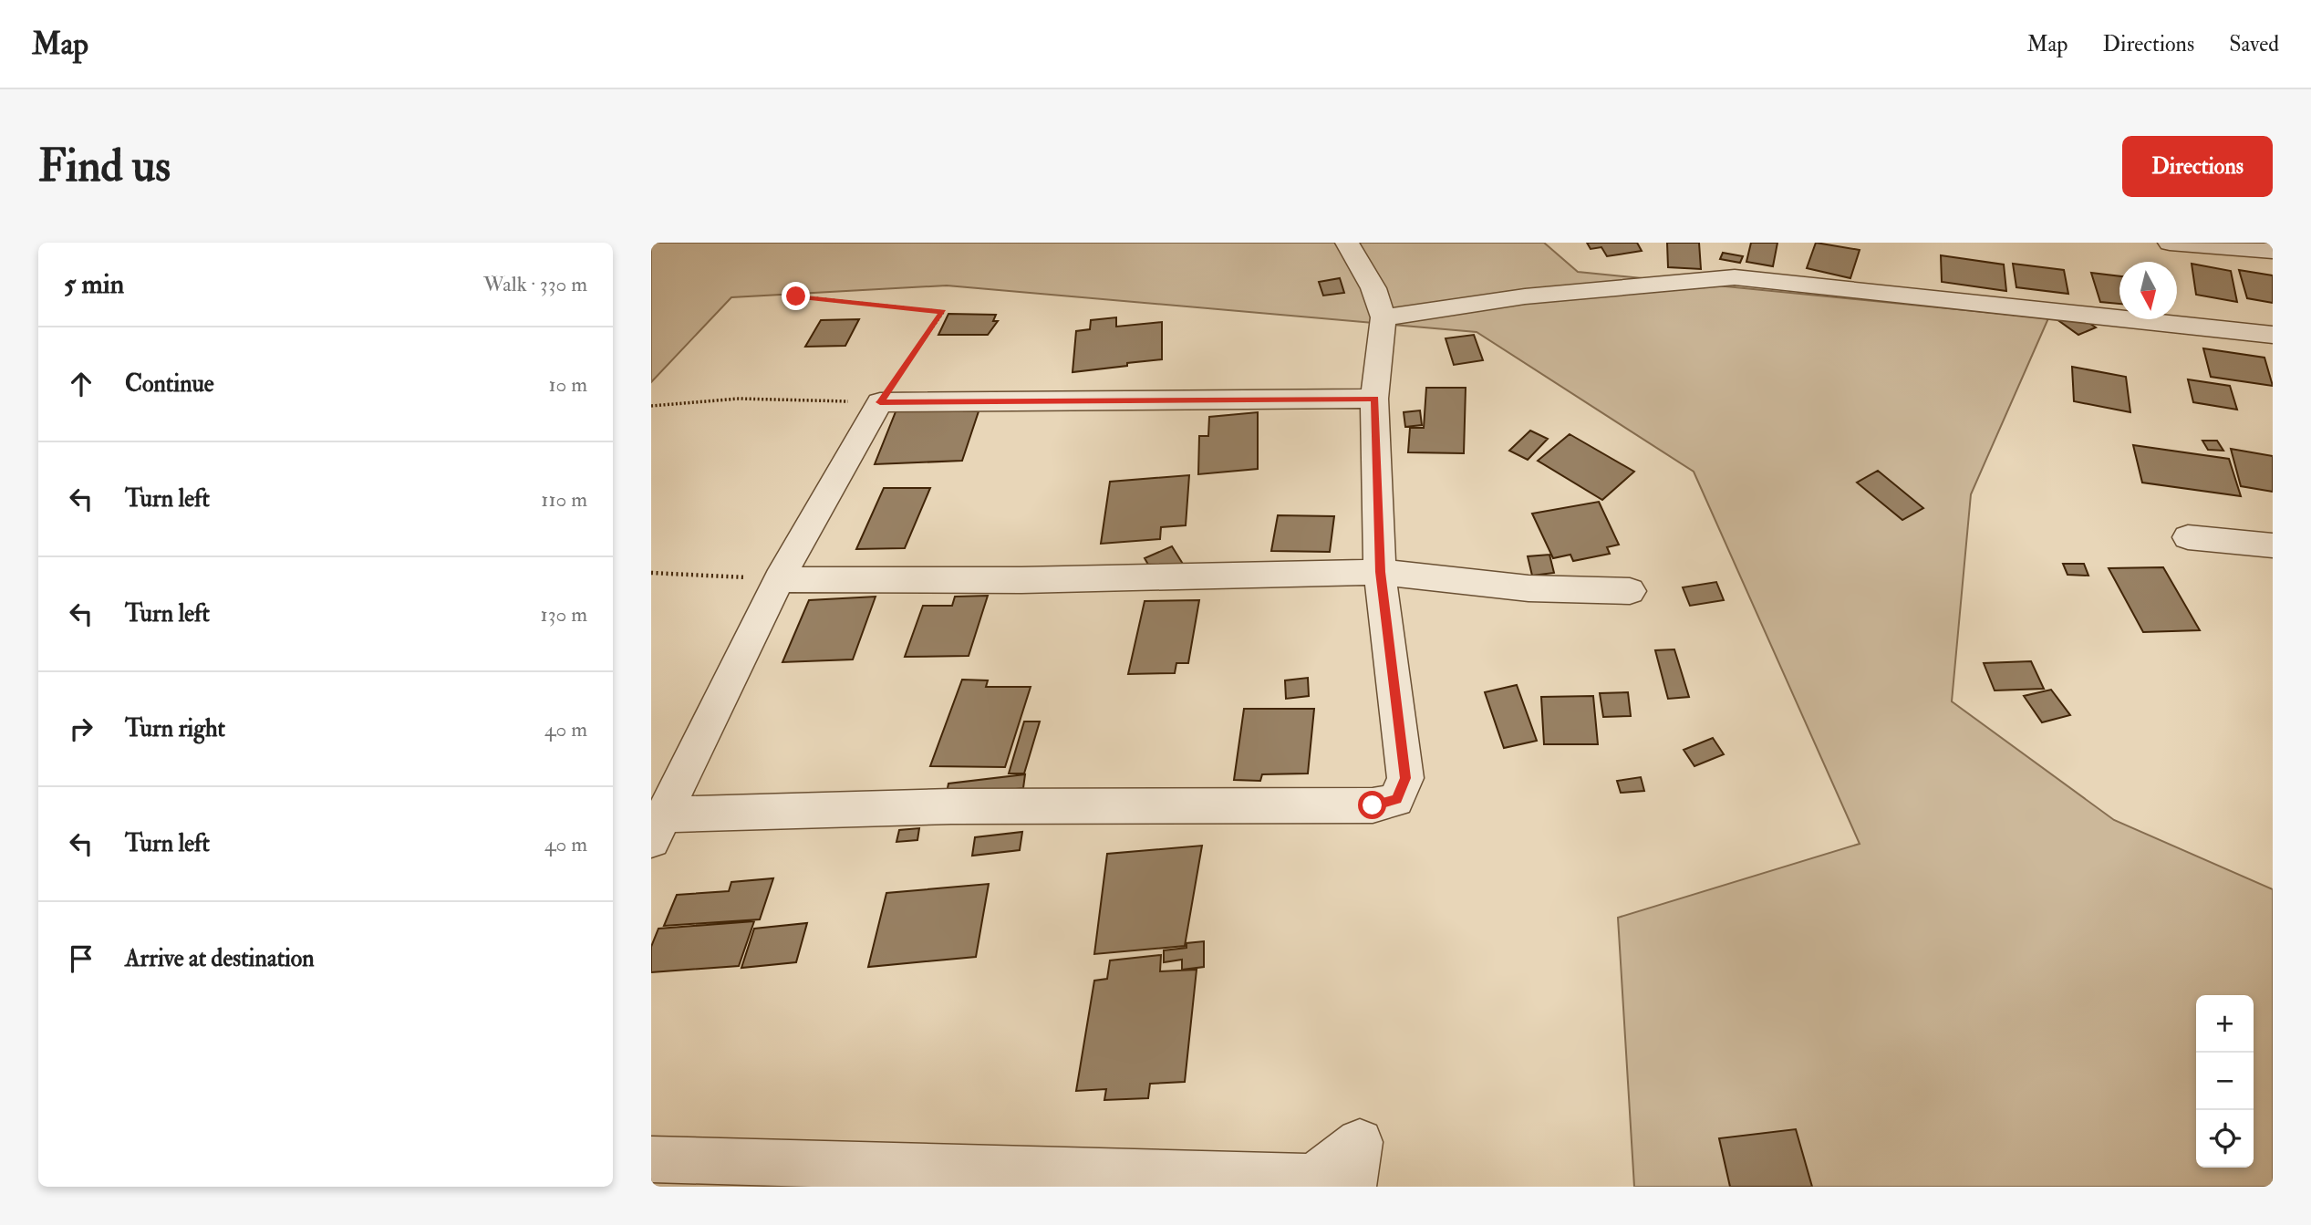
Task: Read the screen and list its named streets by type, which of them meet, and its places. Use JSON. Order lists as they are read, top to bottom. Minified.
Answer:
{"north":"bottom","page":{"header":"Map","nav":["Map","Directions","Saved"],"buttons":"Directions","title":"Find us","heading":["5 min","Walk · 330 m"],"list":[["Continue","10 m"],["Turn left","110 m"],["Turn left","130 m"],["Turn right","40 m"],["Turn left","40 m"],"Arrive at destination"],"map_buttons":["+","−"]}}
